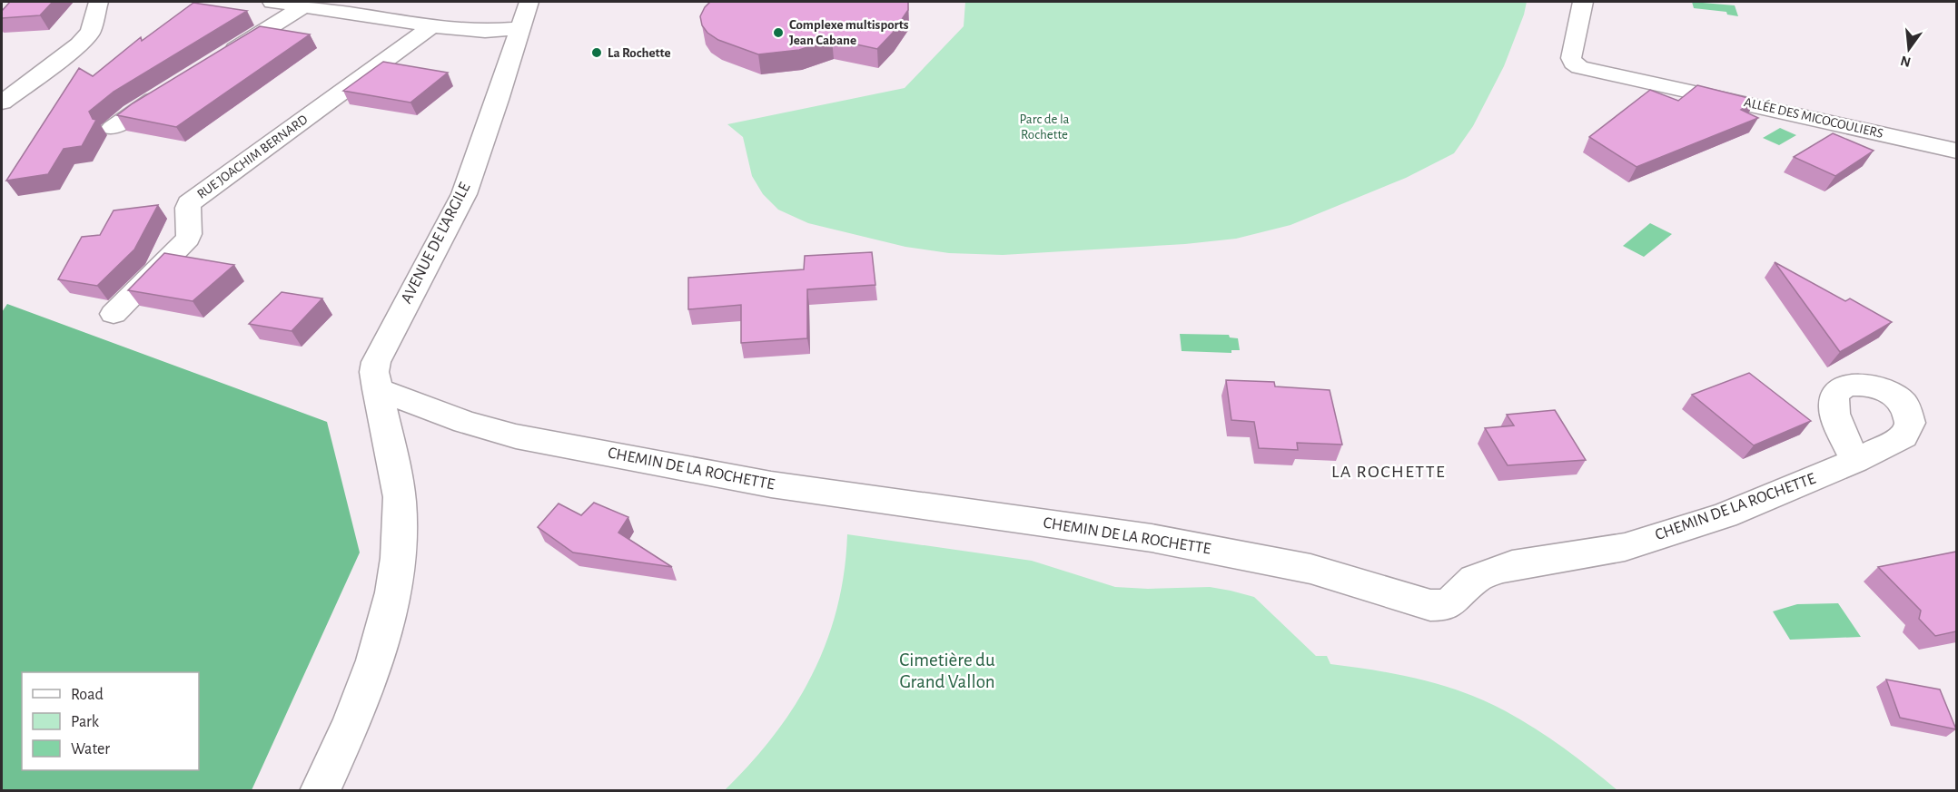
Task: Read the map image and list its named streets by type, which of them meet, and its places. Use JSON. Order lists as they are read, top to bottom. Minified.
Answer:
{"streets":{"street":["ALLÉE DES MICOCOULIERS","RUE JOACHIM BERNARD","AVENUE DE L'ARGILE","CHEMIN DE LA ROCHETTE"]},"crossings":[["AVENUE DE L'ARGILE","CHEMIN DE LA ROCHETTE"]],"districts":["LA ROCHETTE"],"parks":["Parc de la Rochette","Cimetière du Grand Vallon"],"places":["Complexe multisports Jean Cabane","La Rochette"],"legend":["Road","Park","Water"],"north":"bottom"}
